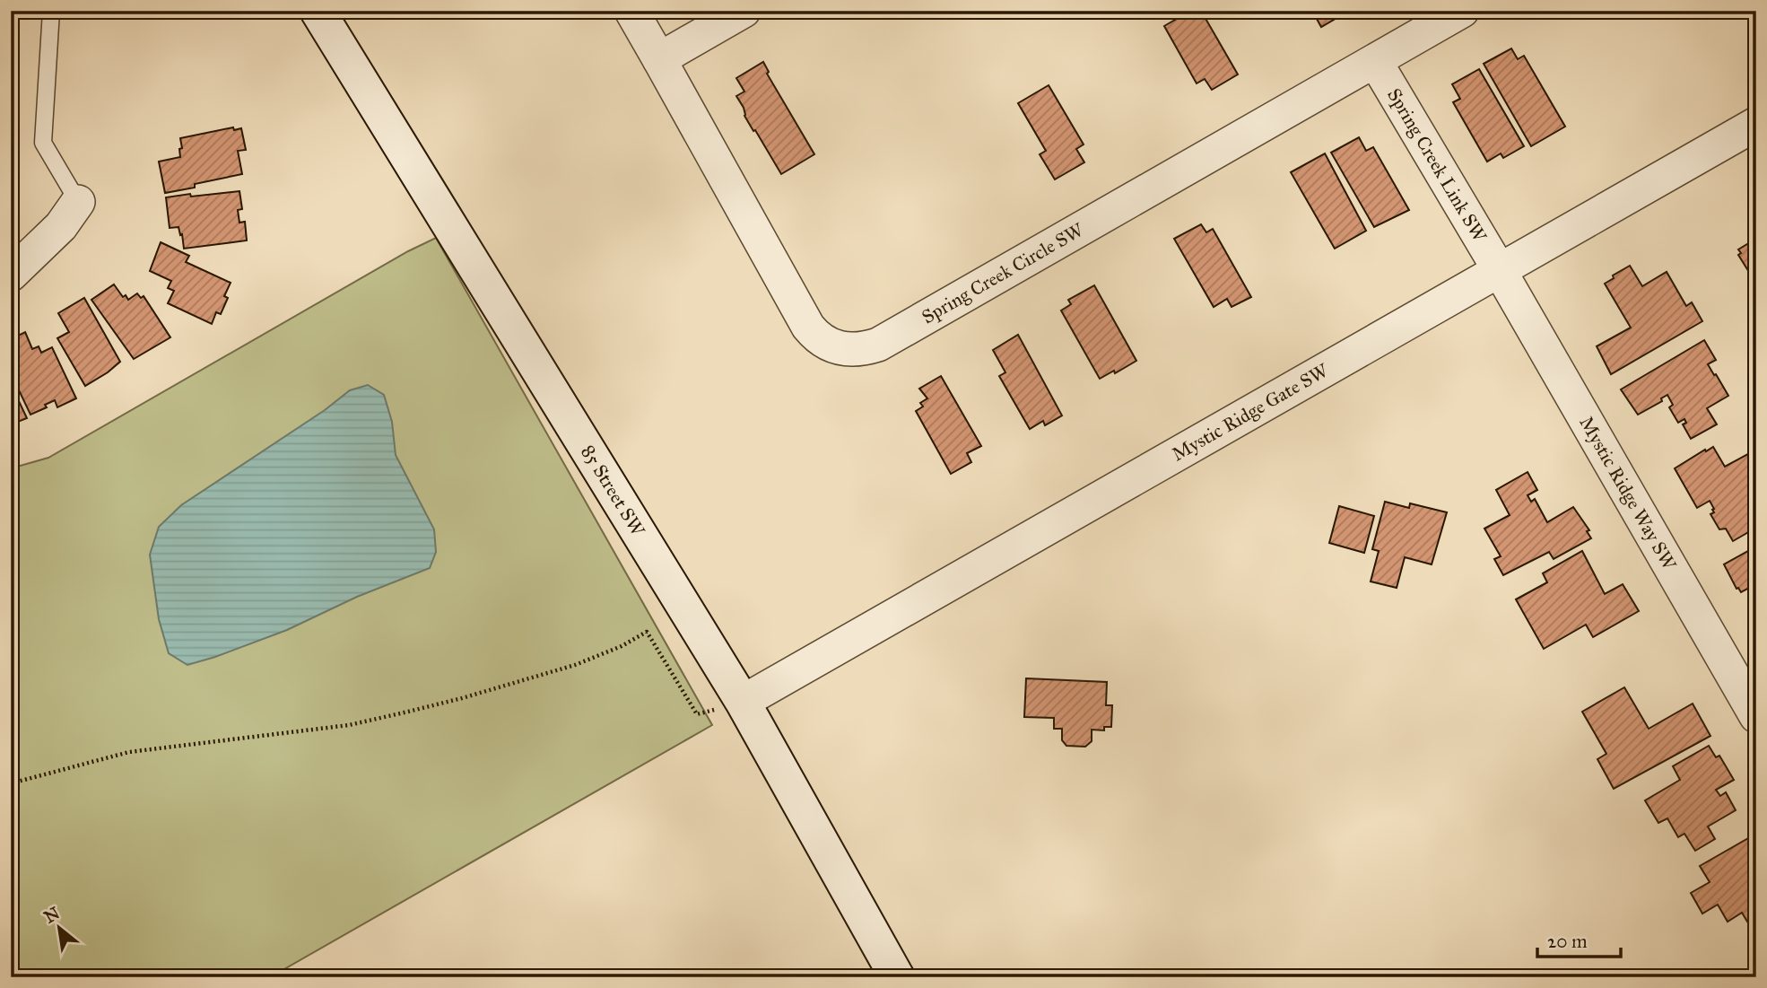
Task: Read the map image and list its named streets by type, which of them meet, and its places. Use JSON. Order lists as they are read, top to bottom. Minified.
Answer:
{"streets":{"street":["Spring Creek Link SW","Spring Creek Circle SW","Mystic Ridge Gate SW","85 Street SW","Mystic Ridge Way SW"]},"crossings":[["Spring Creek Link SW","Spring Creek Circle SW"],["Spring Creek Link SW","Mystic Ridge Gate SW"],["Spring Creek Link SW","Mystic Ridge Way SW"],["Mystic Ridge Gate SW","85 Street SW"],["Mystic Ridge Gate SW","Mystic Ridge Way SW"]],"scale_bar":"20 m","north":"top left"}
